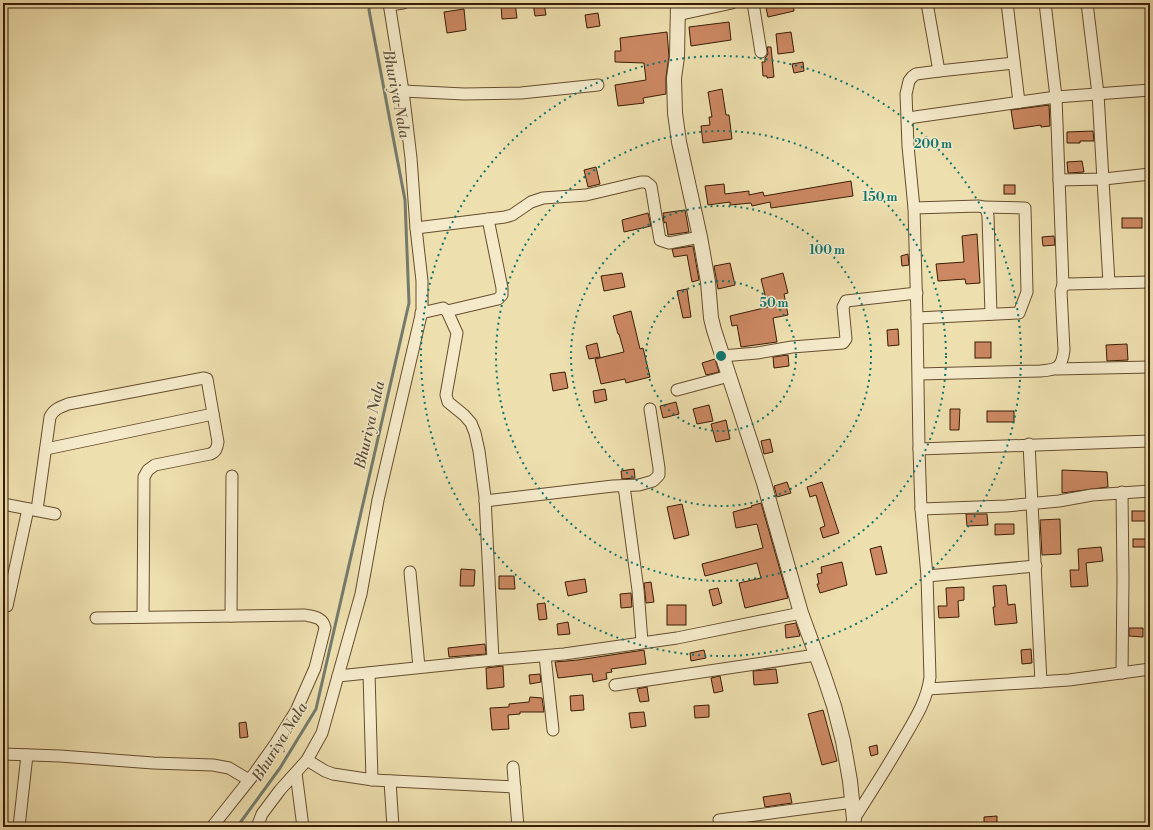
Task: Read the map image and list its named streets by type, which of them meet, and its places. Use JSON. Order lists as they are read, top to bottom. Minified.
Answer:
{"water":["Bhuriya Nala"],"rings":["200 m","150 m","100 m","50 m"]}
